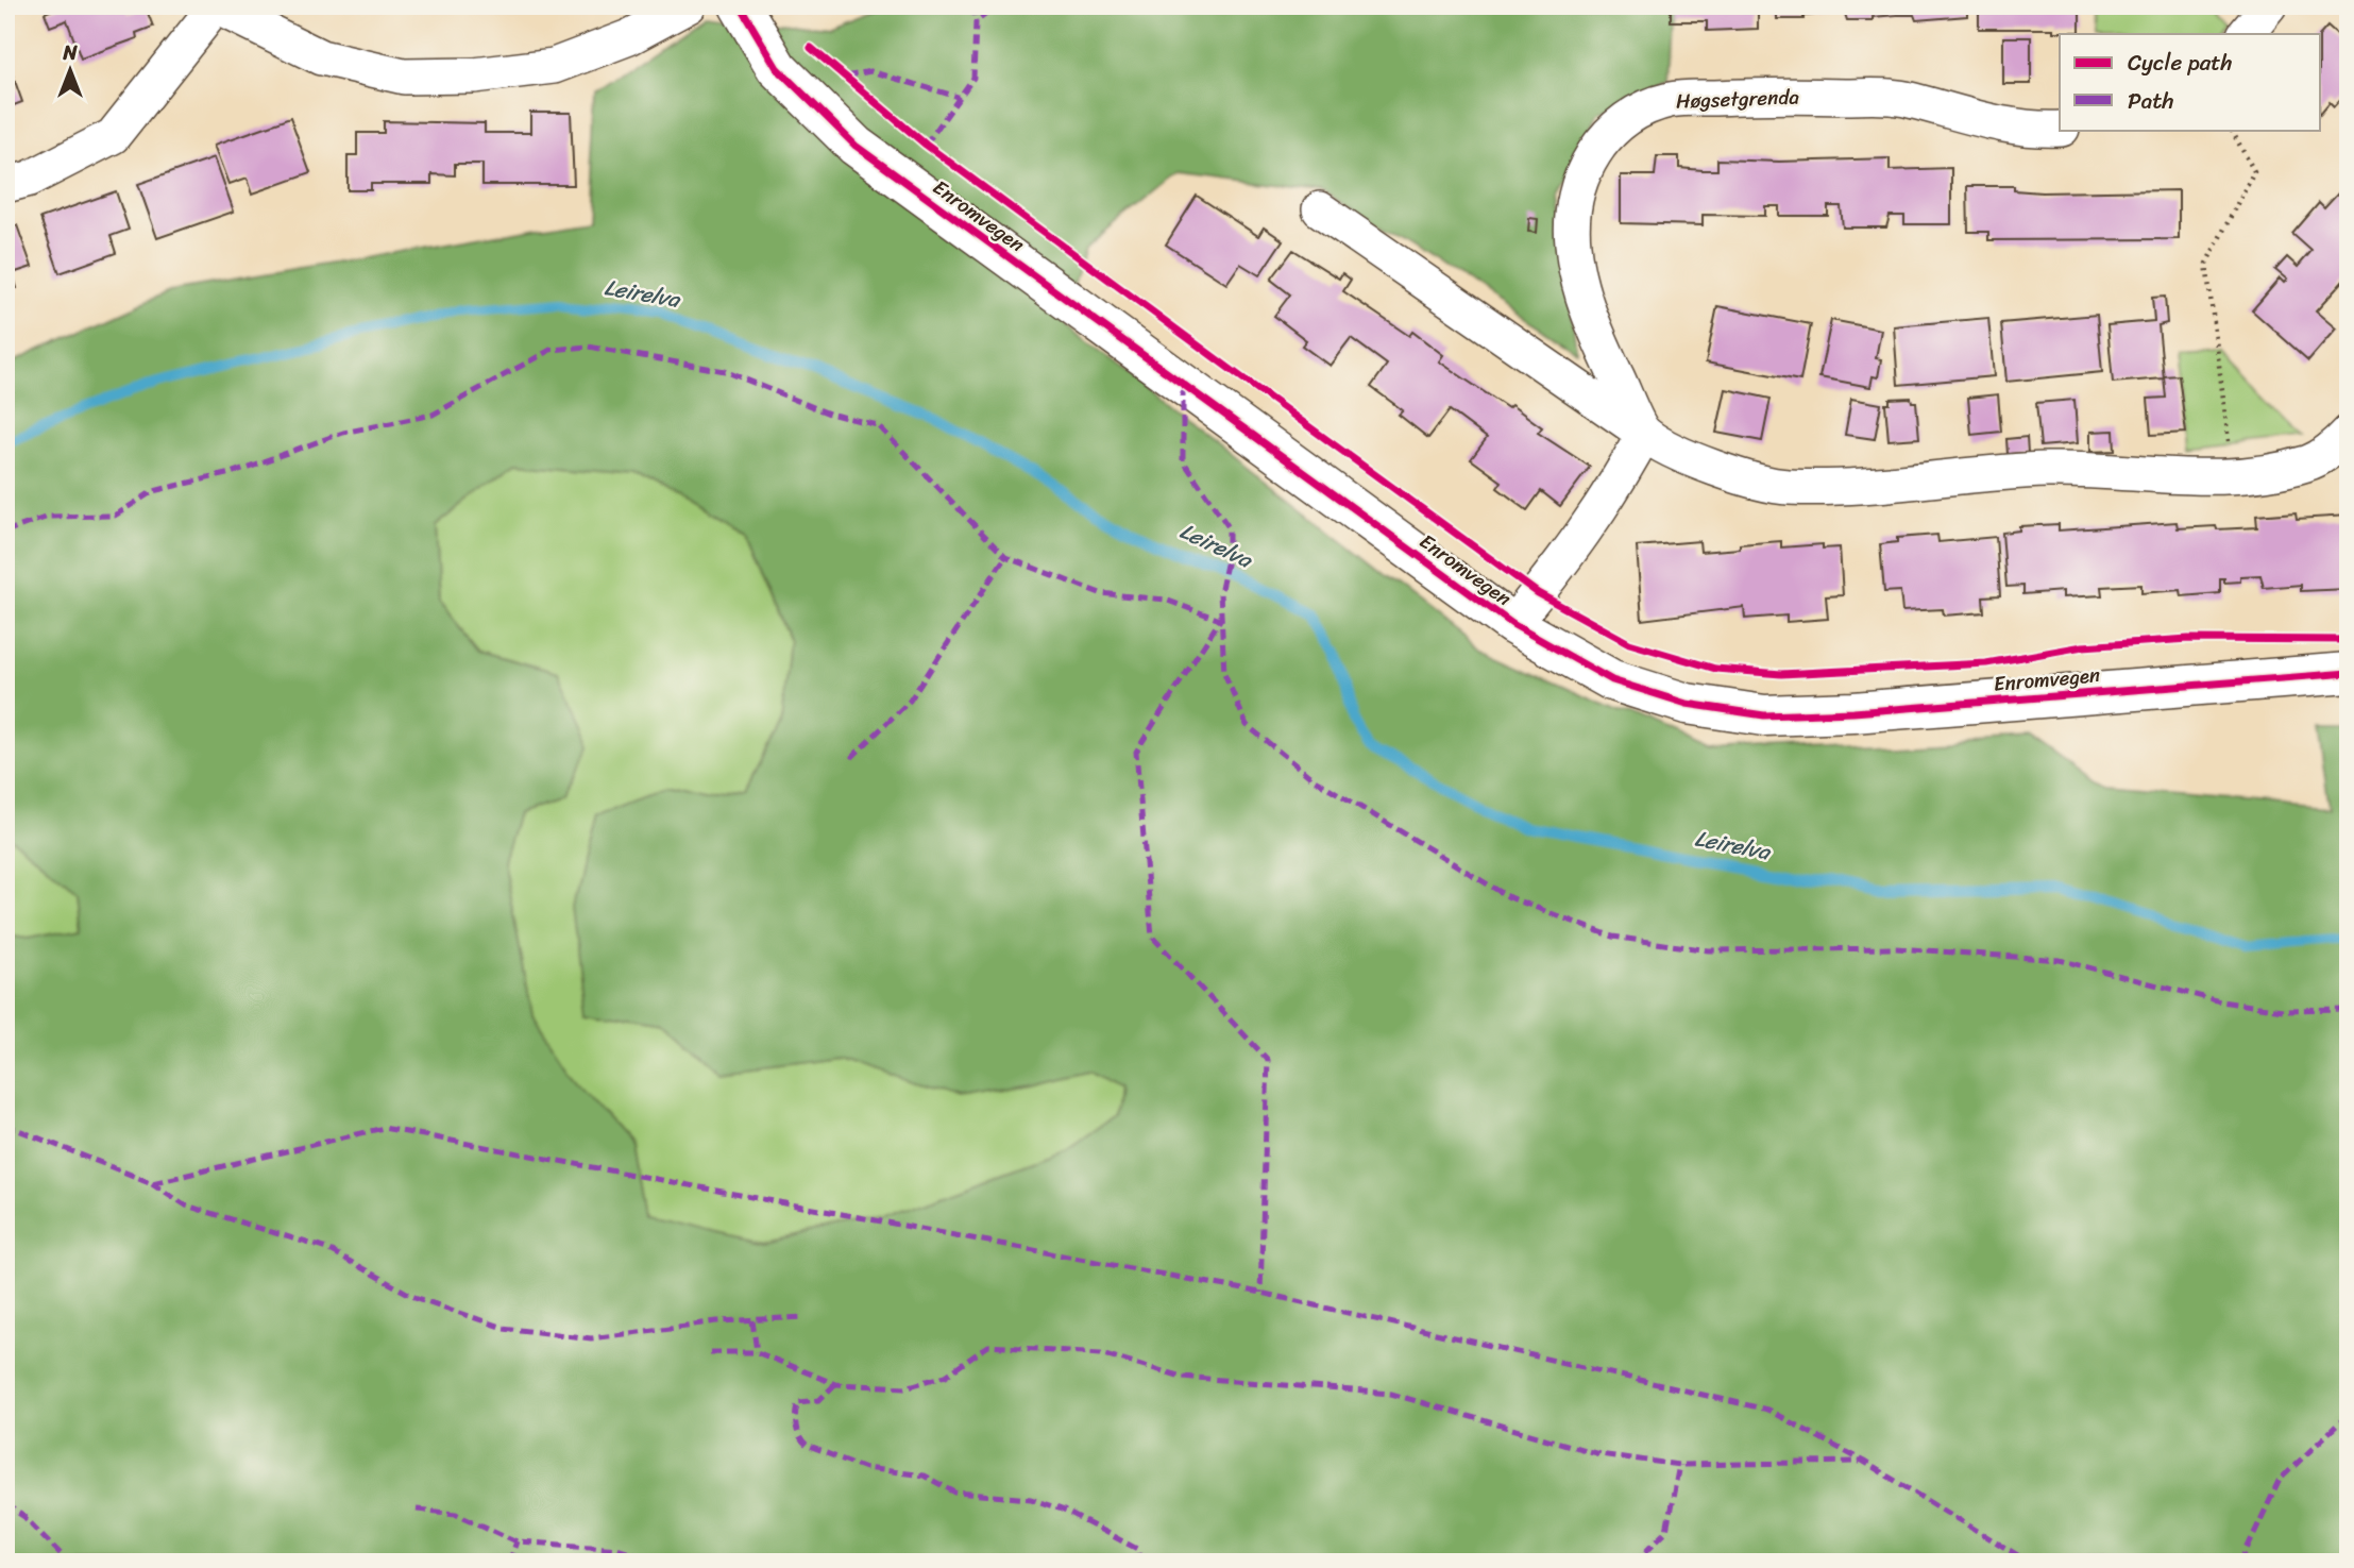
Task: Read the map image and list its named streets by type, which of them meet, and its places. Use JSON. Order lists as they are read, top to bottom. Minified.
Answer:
{"streets":{"street":["Høgsetgrenda","Enromvegen"]},"water":["Leirelva"],"legend":["Cycle path","Path"],"north":"top"}
